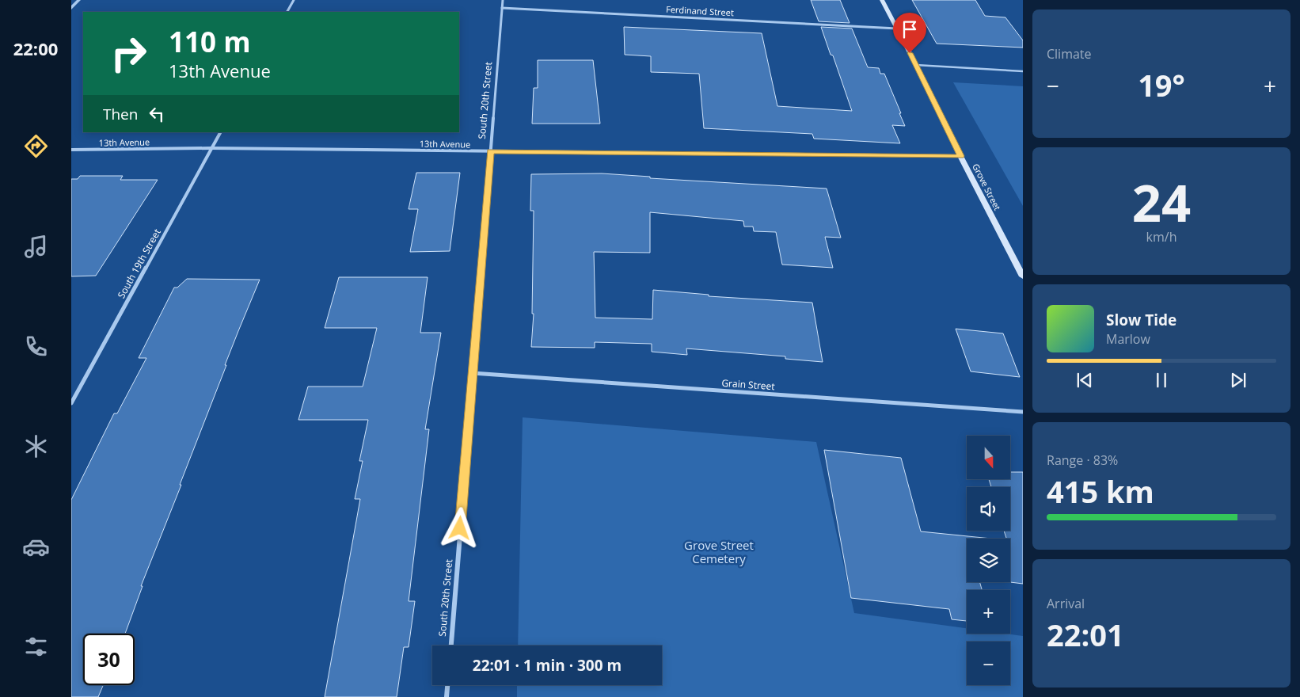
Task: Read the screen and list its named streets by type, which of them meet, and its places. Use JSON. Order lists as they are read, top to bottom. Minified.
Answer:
{"streets":{"main road":["Grove Street"],"street":["Ferdinand Street","South 20th Street","13th Avenue","South 19th Street","Grain Street"]},"crossings":[["Ferdinand Street","South 20th Street"],["Ferdinand Street","Grove Street"],["South 20th Street","13th Avenue"],["South 20th Street","Grain Street"],["13th Avenue","Grove Street"],["13th Avenue","South 19th Street"]],"parks":["Grove Street Cemetery"],"north":"bottom","page":{"tabs":"22:00","tile":["Climate",["24","km/h"],["Range · 83%","415 km"],["Arrival","22:01"]],"turn":["110 m","13th Avenue"],"heat":["−","19°","+"],"then":"Then","song":["Slow Tide","Marlow"],"map_buttons":["+","−"],"limit":"30","trip":"22:01 · 1 min · 300 m"}}
